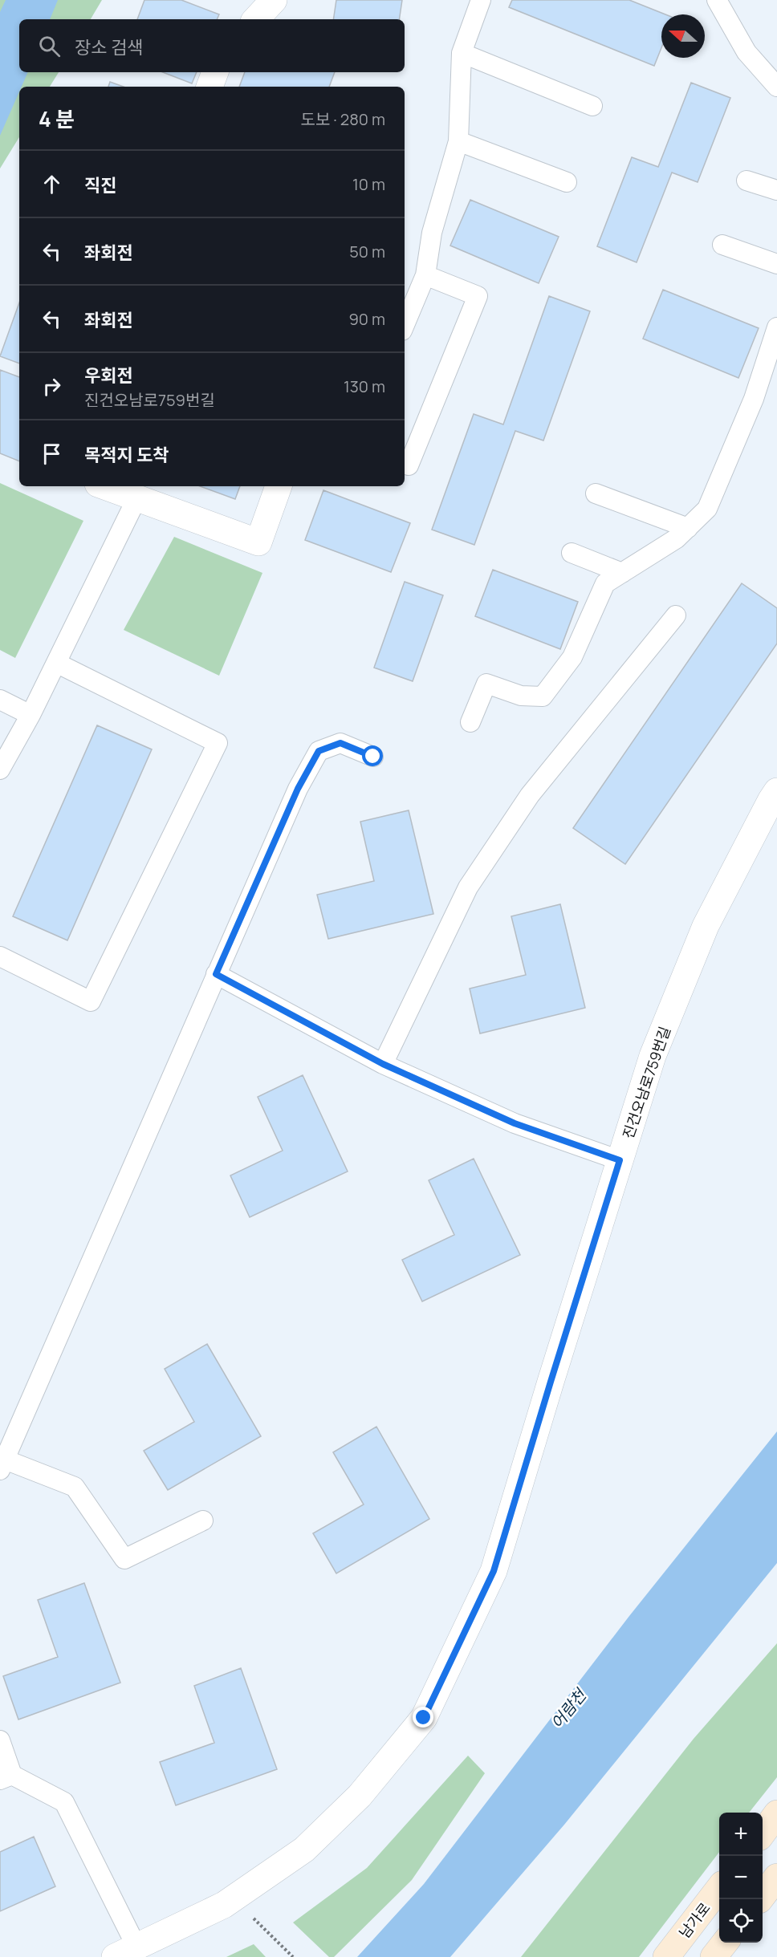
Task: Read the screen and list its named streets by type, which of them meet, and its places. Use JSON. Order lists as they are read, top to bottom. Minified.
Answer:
{"streets":{"main road":["남가로"],"street":["진건오남로759번길"]},"water":["어람천"],"north":"left","page":{"search":"장소 검색","heading":["4 분","도보 · 280 m"],"list":[["직진","10 m"],["좌회전","50 m"],["좌회전","90 m"],["우회전","진건오남로759번길","130 m"],"목적지 도착"],"map_buttons":["+","−"]}}
